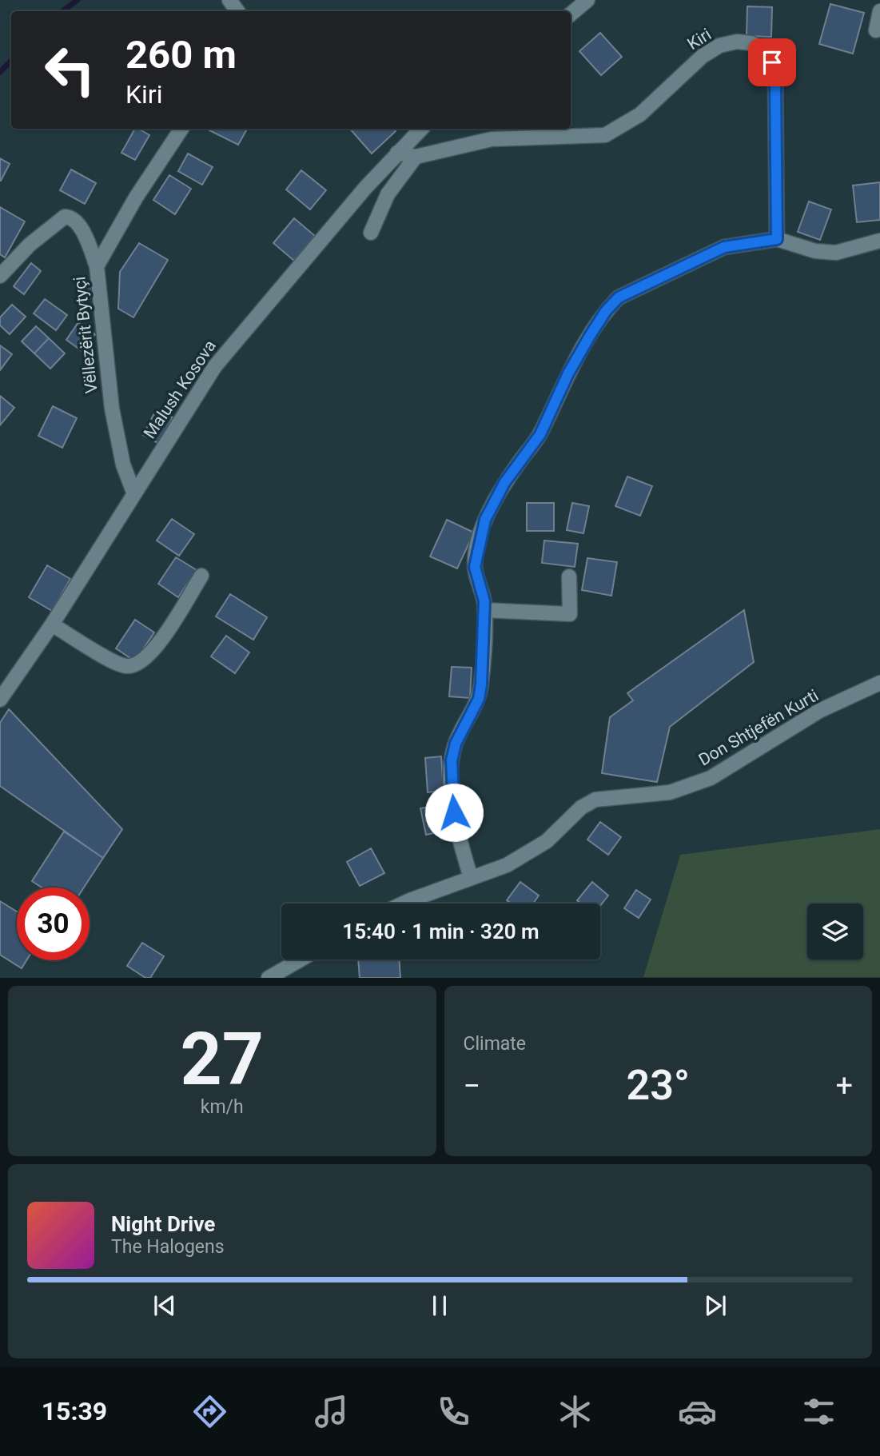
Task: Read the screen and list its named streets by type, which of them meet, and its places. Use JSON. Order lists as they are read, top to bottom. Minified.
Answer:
{"streets":{"street":["Kiri","Vëllezërit Bytyçi","Malush Kosova","Don Shtjefën Kurti"]},"crossings":[["Kiri","Malush Kosova"],["Vëllezërit Bytyçi","Malush Kosova"]],"page":{"turn":["260 m","Kiri"],"limit":"30","trip":"15:40 · 1 min · 320 m","tile":[["27","km/h"],"Climate"],"heat":["−","23°","+"],"song":["Night Drive","The Halogens"],"tabs":"15:39"}}
